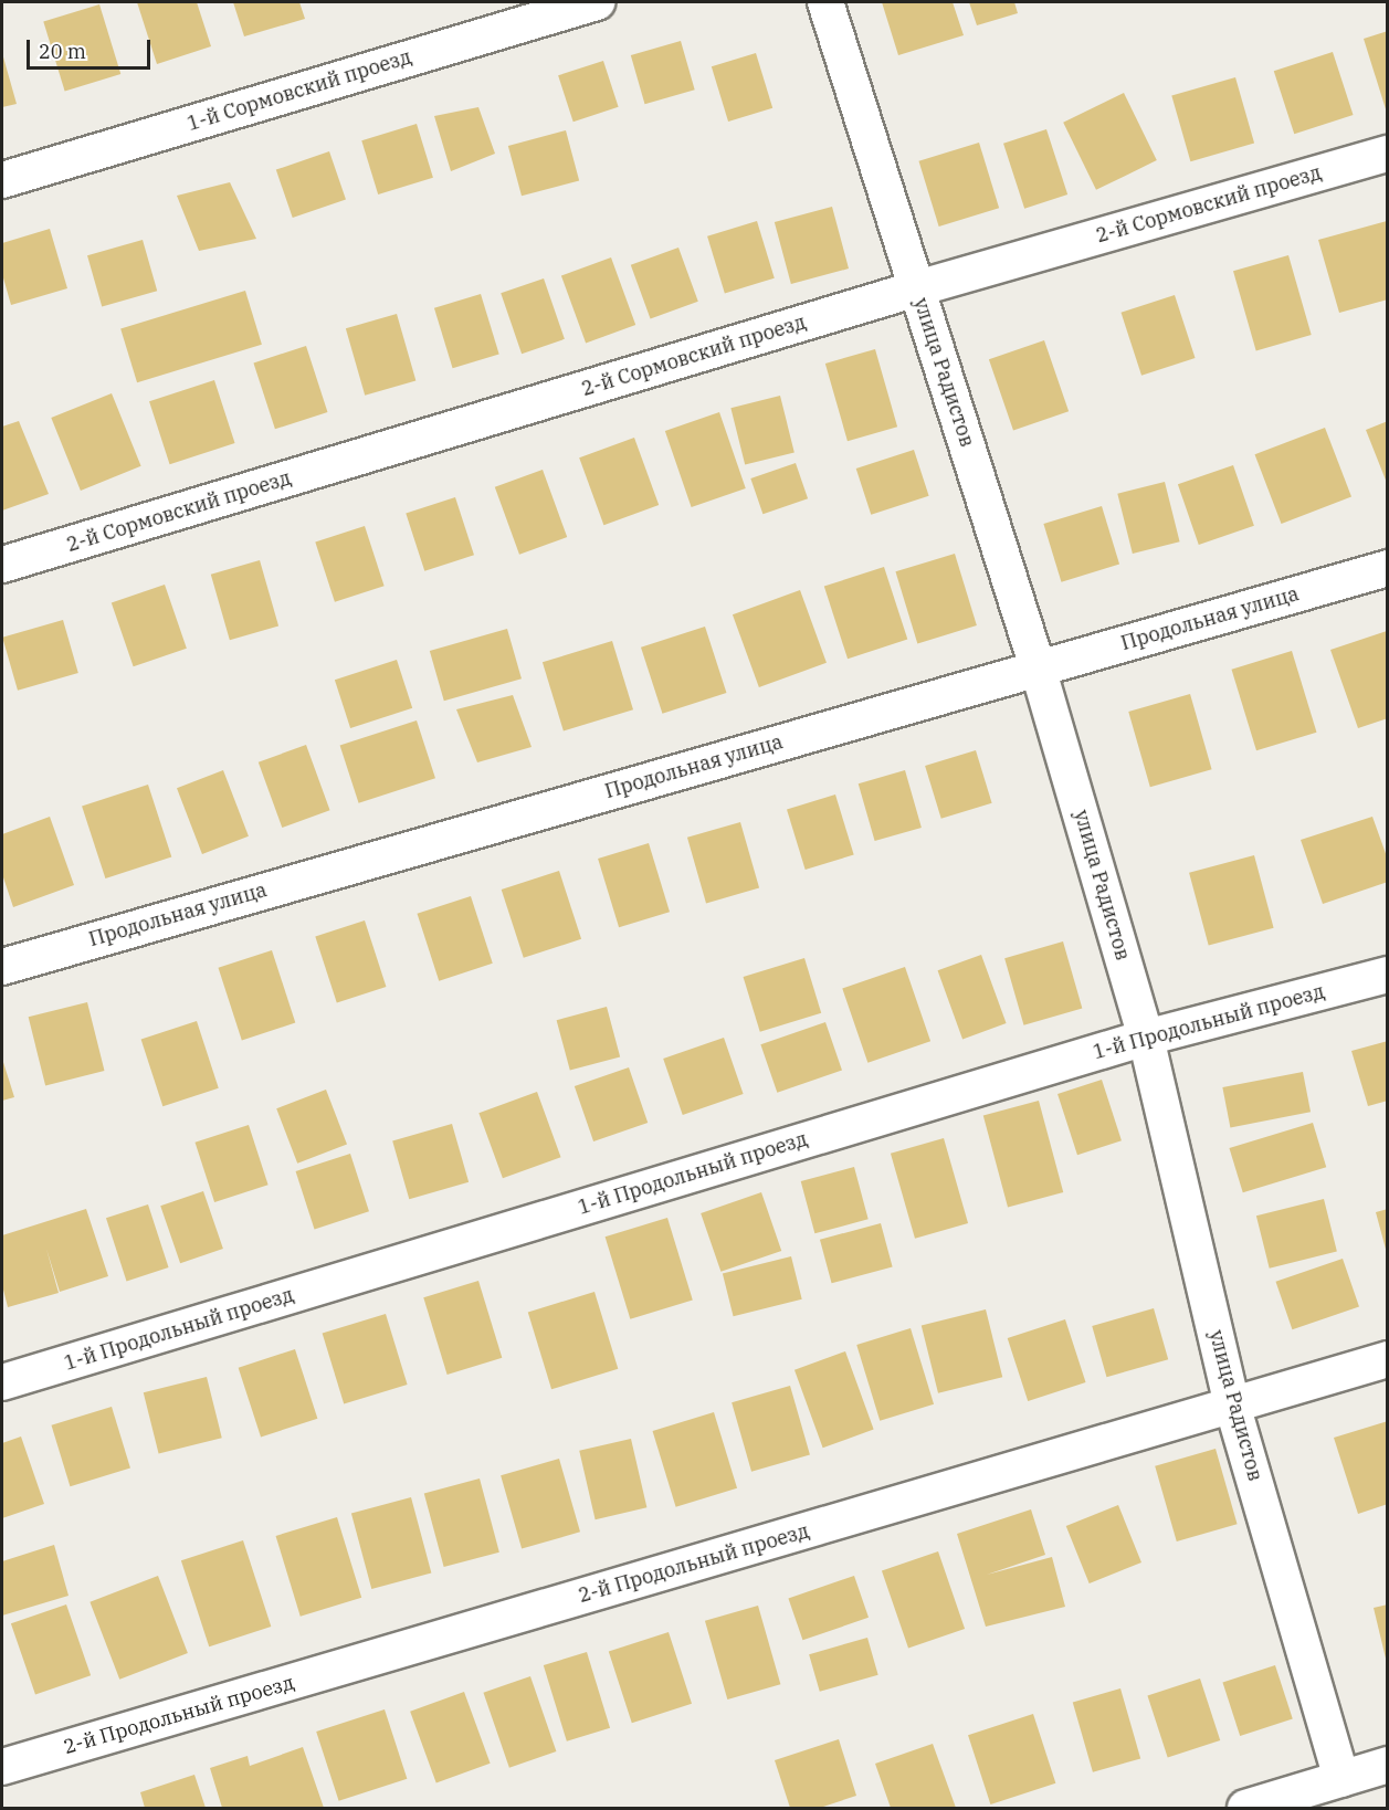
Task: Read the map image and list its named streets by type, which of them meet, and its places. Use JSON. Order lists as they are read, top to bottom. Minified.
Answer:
{"streets":{"street":["1-й Сормовский проезд","2-й Сормовский проезд","улица Радистов","Продольная улица","1-й Продольный проезд","2-й Продольный проезд"]},"crossings":[["2-й Сормовский проезд","улица Радистов"],["улица Радистов","Продольная улица"],["улица Радистов","1-й Продольный проезд"],["улица Радистов","2-й Продольный проезд"]],"scale_bar":"20 m"}
